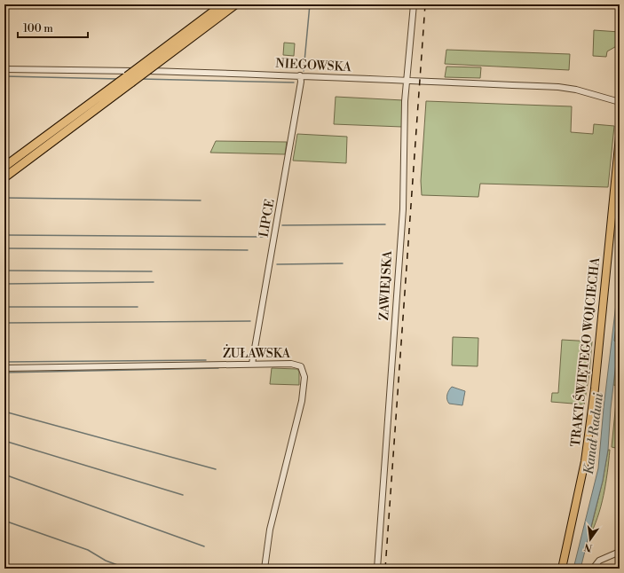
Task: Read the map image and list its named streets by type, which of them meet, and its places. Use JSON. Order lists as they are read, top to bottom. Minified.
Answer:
{"streets":{"main road":["TRAKT ŚWIĘTEGO WOJCIECHA"],"street":["NIEGOWSKA","LIPCE","ZAWIEJSKA","ŻUŁAWSKA"]},"crossings":[["NIEGOWSKA","LIPCE"],["NIEGOWSKA","ZAWIEJSKA"],["LIPCE","ŻUŁAWSKA"]],"water":["Kanał Raduni"],"scale_bar":"100 m","north":"bottom"}
